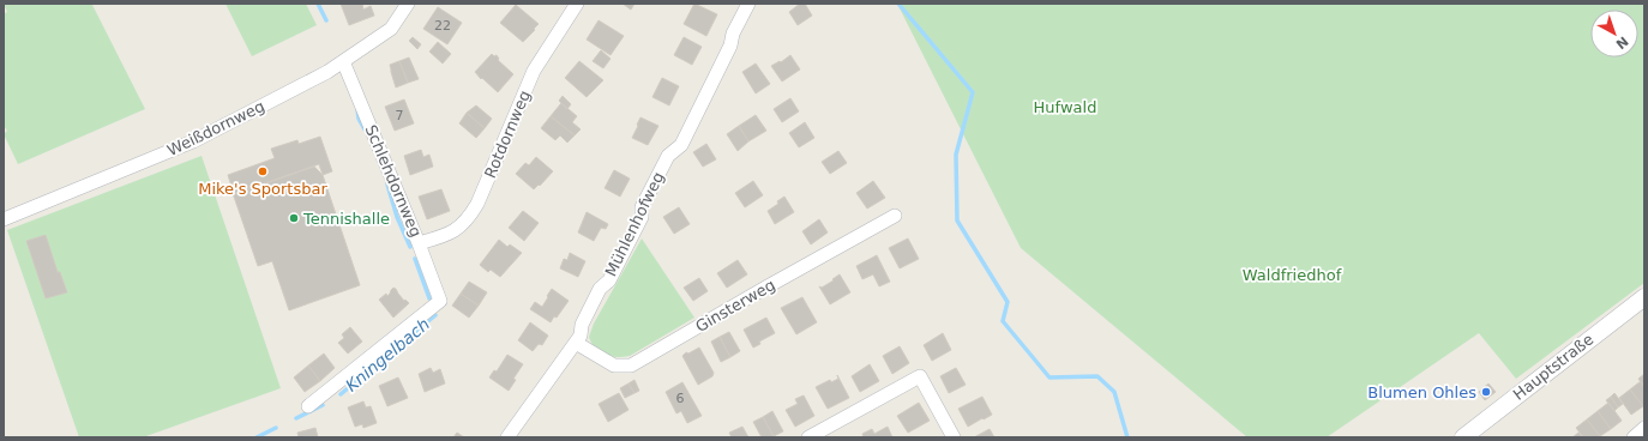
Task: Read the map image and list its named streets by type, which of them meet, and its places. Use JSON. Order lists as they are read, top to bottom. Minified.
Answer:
{"streets":{"street":["Weißdornweg","Rotdornweg","Schlehdornweg","Mühlenhofweg","Ginsterweg","Hauptstraße"]},"crossings":[["Weißdornweg","Schlehdornweg"],["Rotdornweg","Schlehdornweg"],["Mühlenhofweg","Ginsterweg"]],"water":["Kningelbach"],"parks":["Hufwald","Waldfriedhof"],"places":["Mike's Sportsbar","Tennishalle","Blumen Ohles"],"house_numbers":["22","7","6"],"north":"bottom right"}
